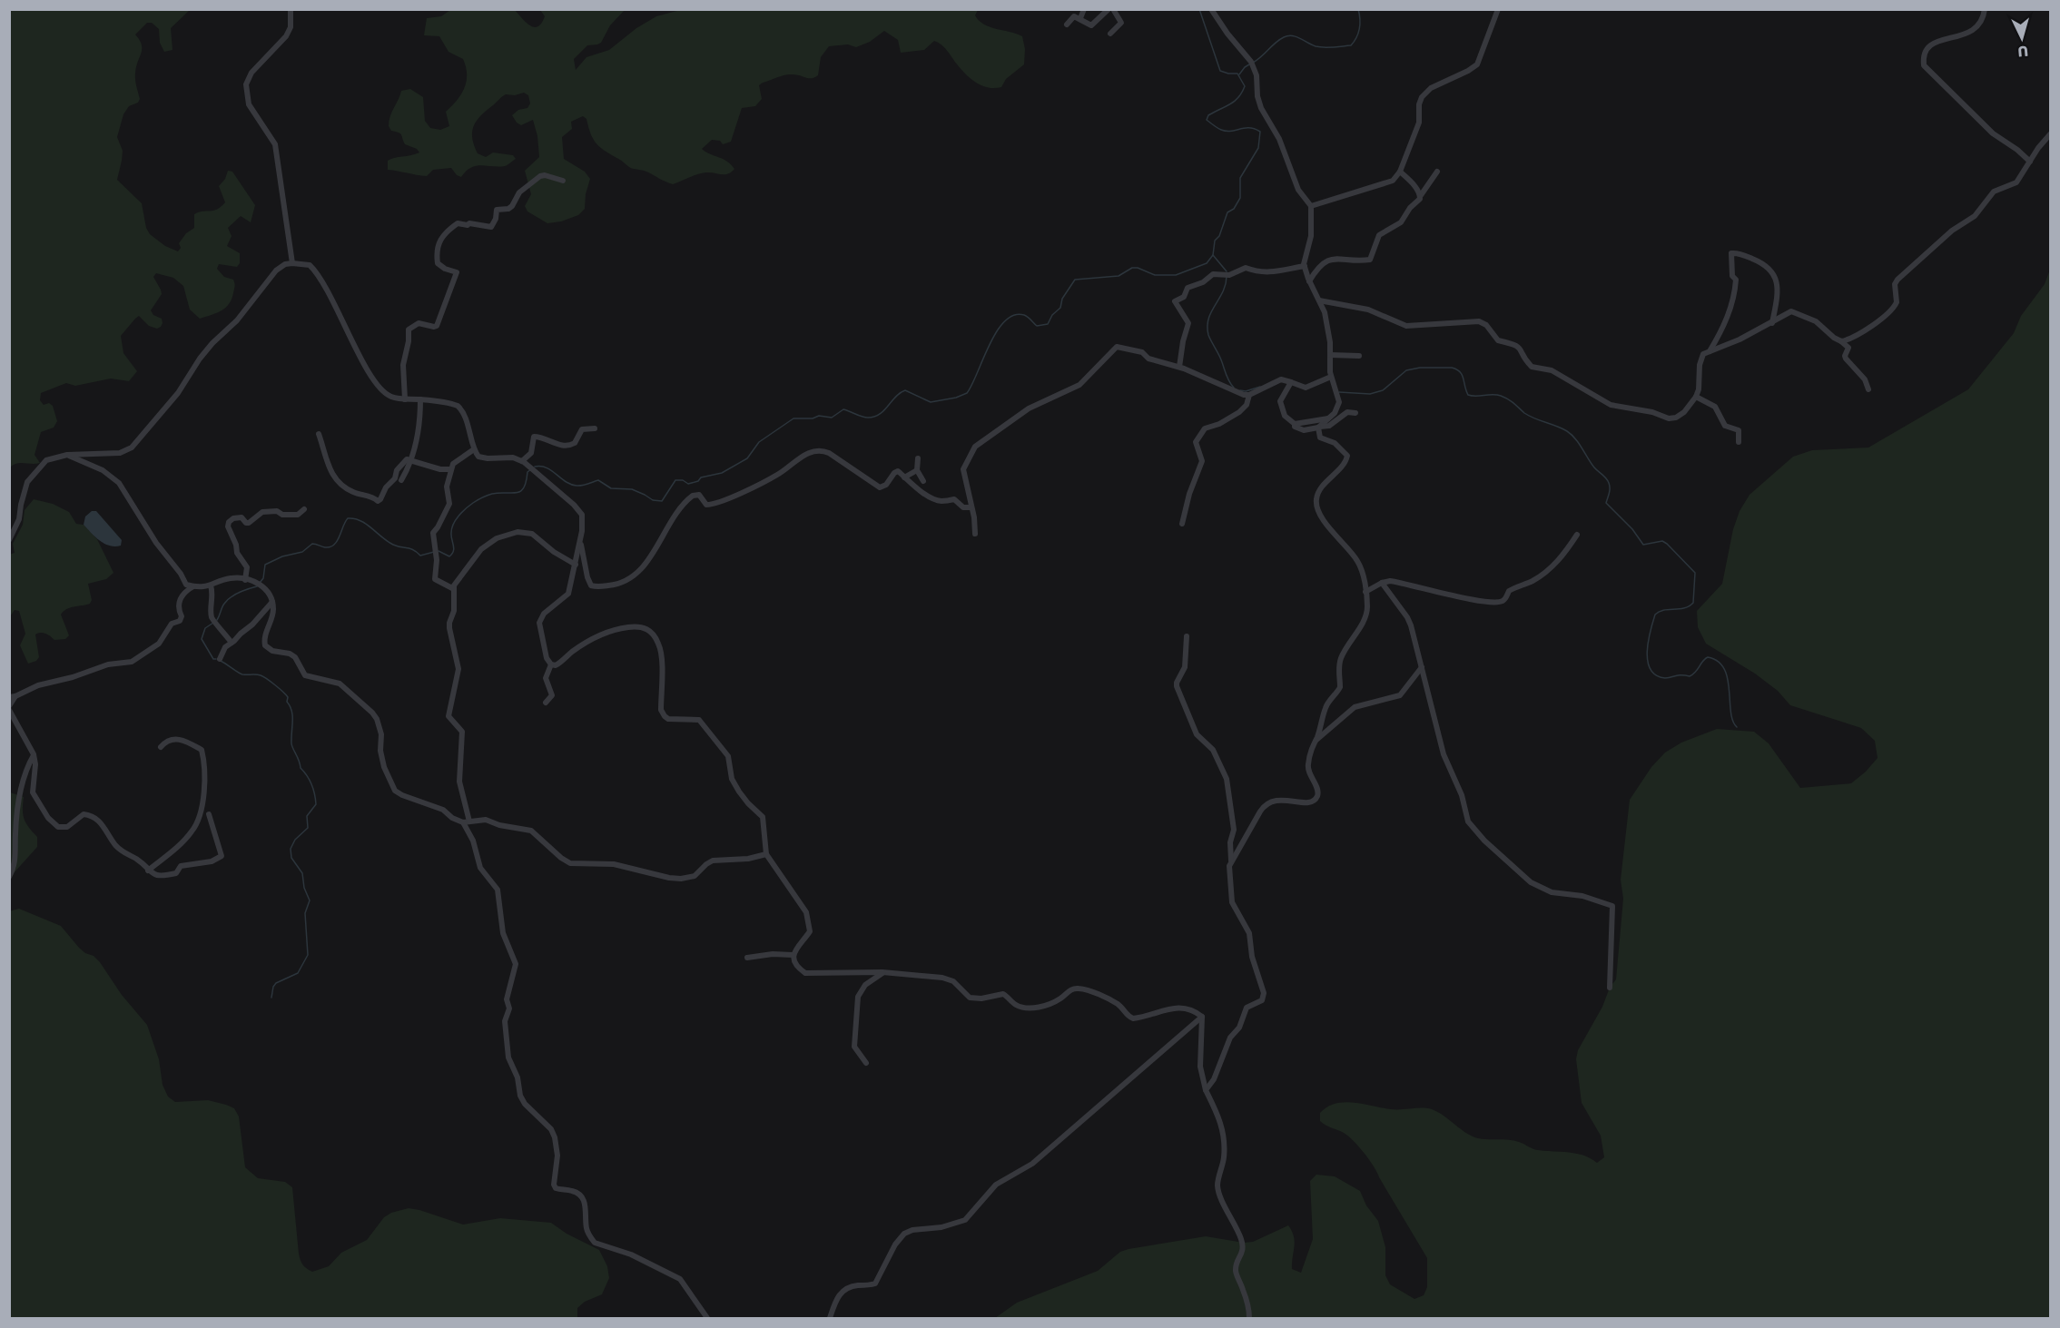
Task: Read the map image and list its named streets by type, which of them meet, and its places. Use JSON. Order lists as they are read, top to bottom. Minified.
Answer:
{"north":"bottom"}
